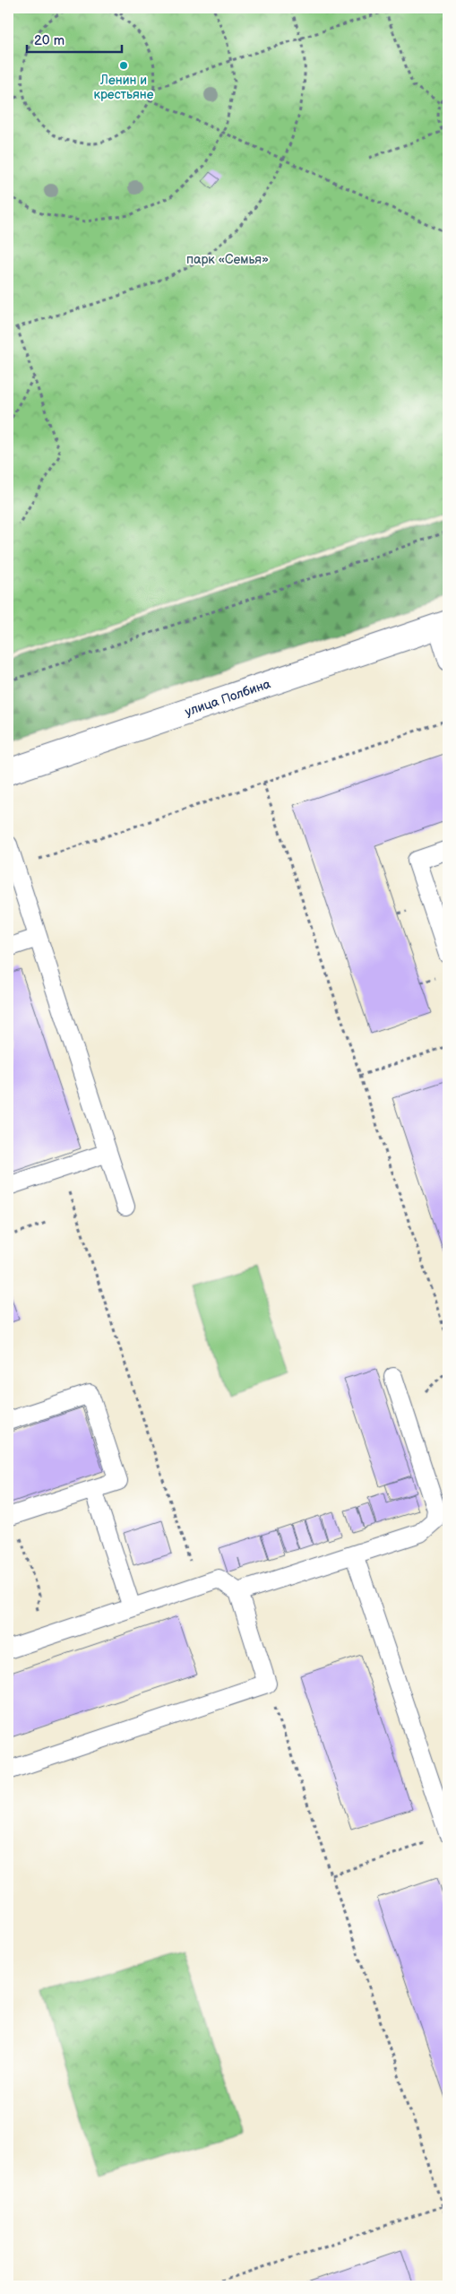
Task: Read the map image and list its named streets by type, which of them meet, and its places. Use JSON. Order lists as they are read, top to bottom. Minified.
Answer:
{"streets":{"street":["улица Полбина"]},"parks":["парк «Семья»"],"places":["Ленин и крестьяне"],"scale_bar":"20 m"}
